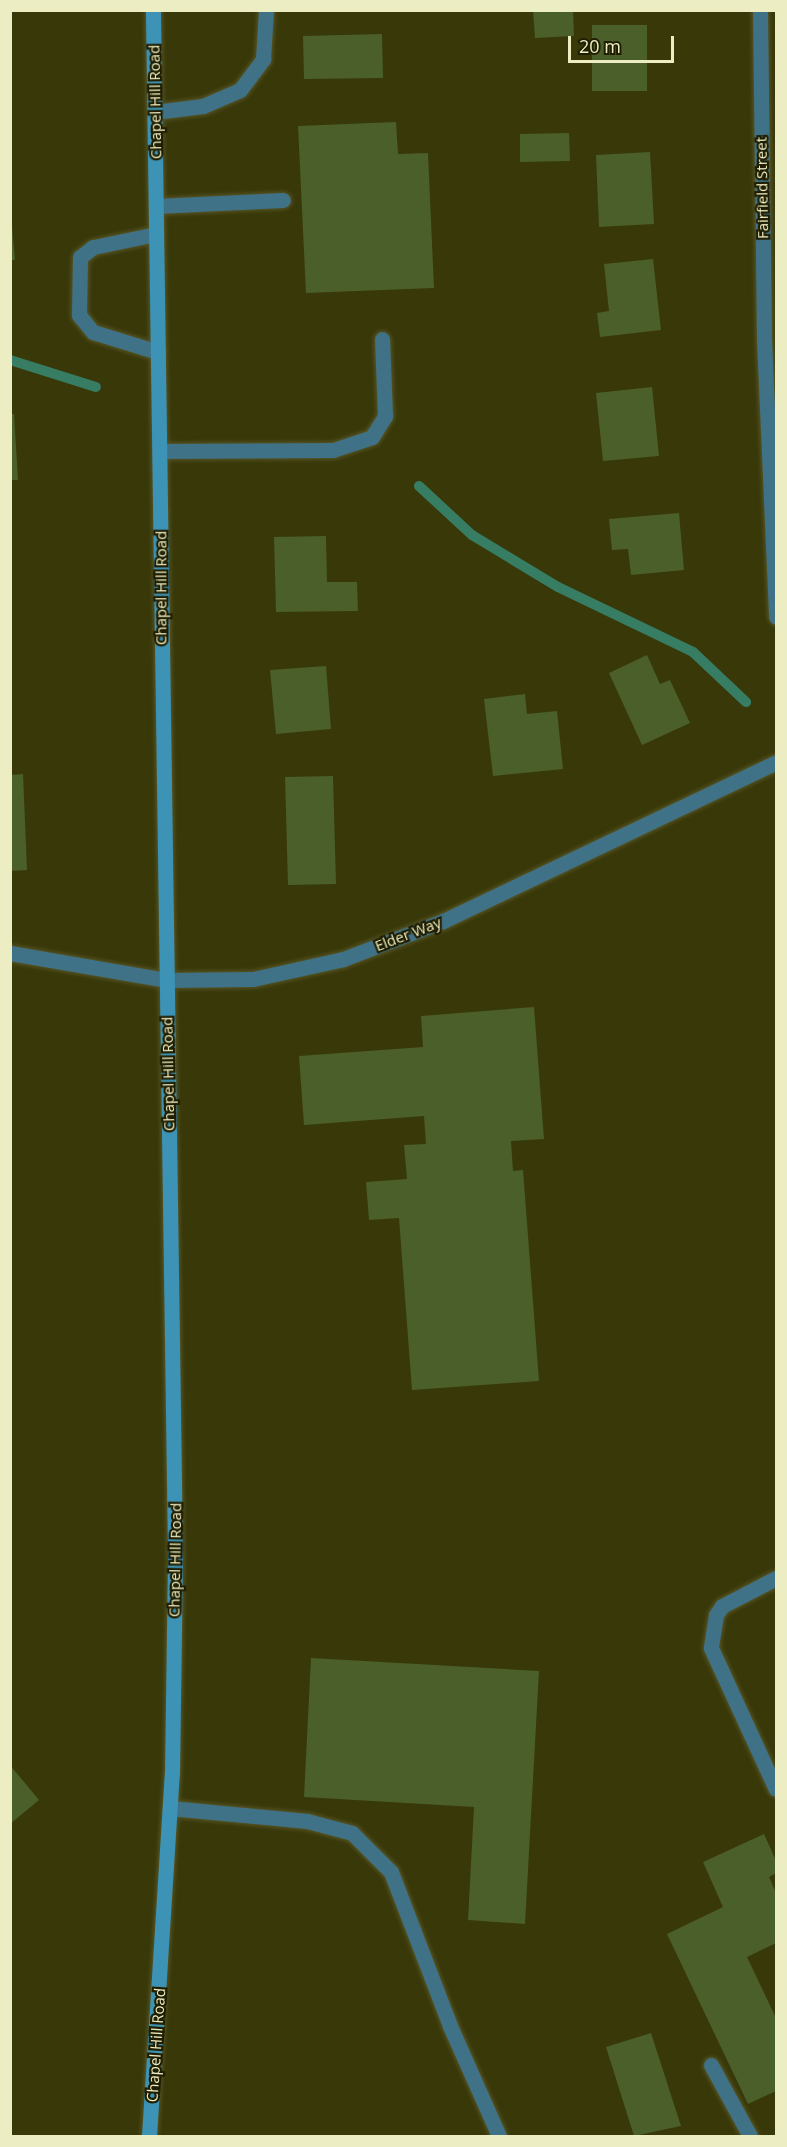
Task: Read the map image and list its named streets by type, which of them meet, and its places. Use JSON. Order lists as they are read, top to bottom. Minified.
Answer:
{"streets":{"main road":["Chapel Hill Road"],"street":["Fairfield Street","Elder Way"]},"crossings":[["Chapel Hill Road","Elder Way"]],"scale_bar":"20 m"}
